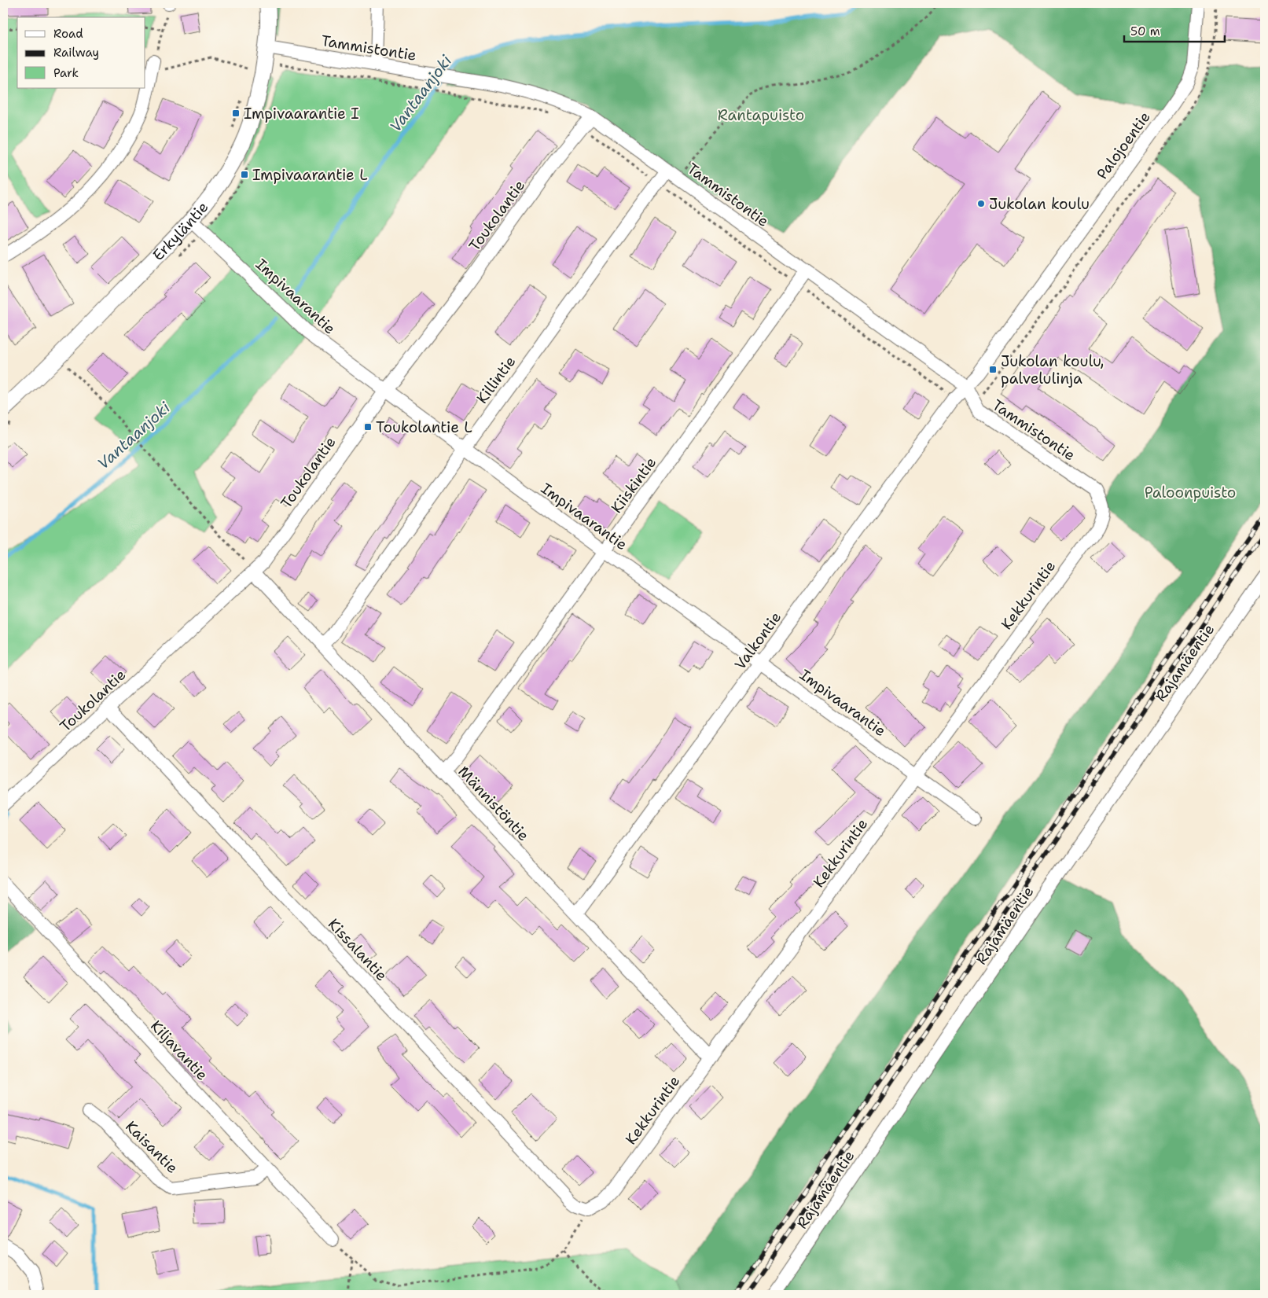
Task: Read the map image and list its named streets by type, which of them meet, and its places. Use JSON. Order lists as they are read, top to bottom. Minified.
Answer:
{"streets":{"street":["Tammistontie","Palojoentie","Toukolantie","Erkyläntie","Impivaarantie","Killintie","Kiiskintie","Kekkurintie","Valkontie","Rajamäentie","Männistöntie","Kissalantie","Kiljavantie","Kaisantie"]},"crossings":[["Tammistontie","Palojoentie"],["Tammistontie","Toukolantie"],["Tammistontie","Erkyläntie"],["Tammistontie","Killintie"],["Tammistontie","Kiiskintie"],["Tammistontie","Kekkurintie"],["Tammistontie","Valkontie"],["Palojoentie","Valkontie"],["Toukolantie","Impivaarantie"],["Toukolantie","Männistöntie"],["Toukolantie","Kissalantie"],["Erkyläntie","Impivaarantie"],["Impivaarantie","Killintie"],["Impivaarantie","Kiiskintie"],["Impivaarantie","Kekkurintie"],["Impivaarantie","Valkontie"],["Killintie","Männistöntie"],["Kiiskintie","Männistöntie"],["Kekkurintie","Männistöntie"],["Kekkurintie","Kissalantie"],["Valkontie","Männistöntie"],["Kiljavantie","Kaisantie"]],"water":["Vantaanjoki"],"parks":["Rantapuisto","Paloonpuisto"],"places":{"transit":["Impivaarantie I","Impivaarantie L","Jukolan koulu, palvelulinja","Toukolantie L"],"other":["Jukolan koulu"]},"legend":["Road","Railway","Park"],"scale_bar":"50 m"}
